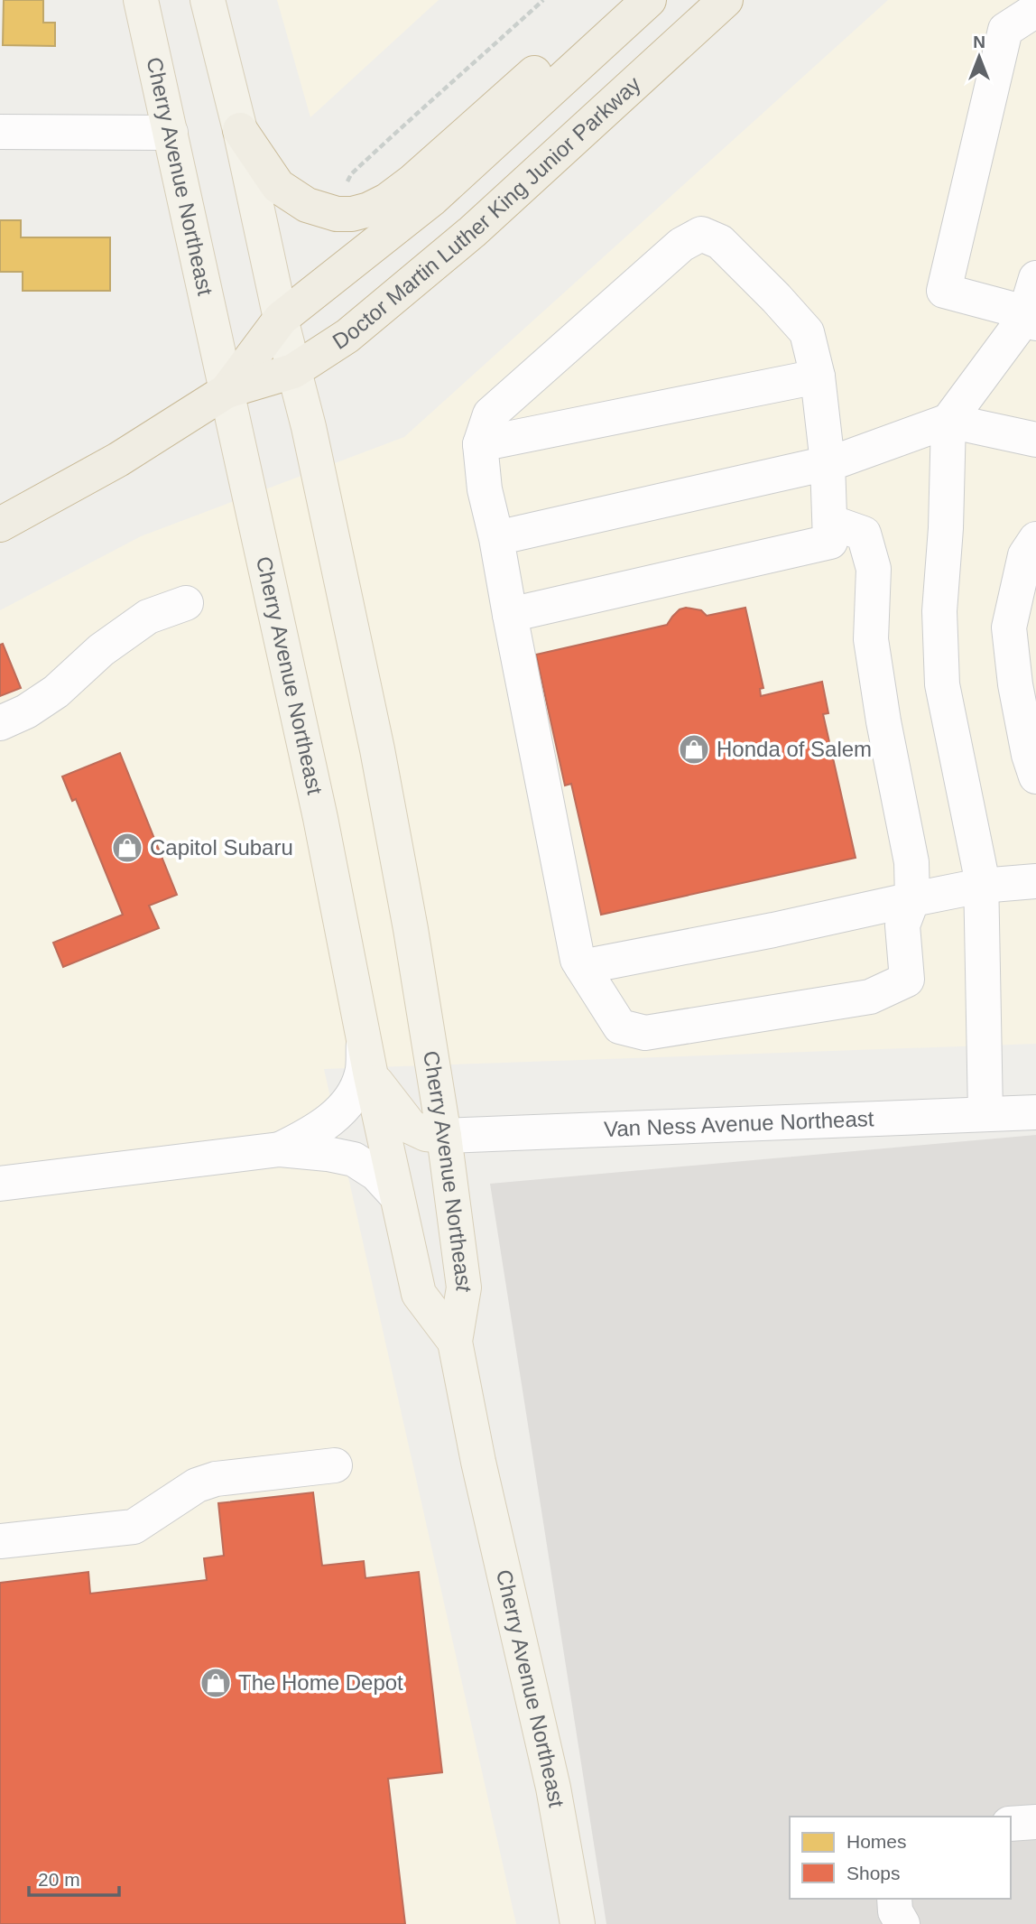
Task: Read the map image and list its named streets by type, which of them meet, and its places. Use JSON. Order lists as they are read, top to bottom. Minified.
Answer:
{"streets":{"highway":["Doctor Martin Luther King Junior Parkway"],"main road":["Cherry Avenue Northeast"],"street":["Van Ness Avenue Northeast"]},"crossings":[["Cherry Avenue Northeast","Doctor Martin Luther King Junior Parkway"],["Cherry Avenue Northeast","Van Ness Avenue Northeast"]],"places":{"shop":["Honda of Salem","Capitol Subaru","The Home Depot"]},"legend":["Homes","Shops"],"scale_bar":"20 m","north":"top"}
